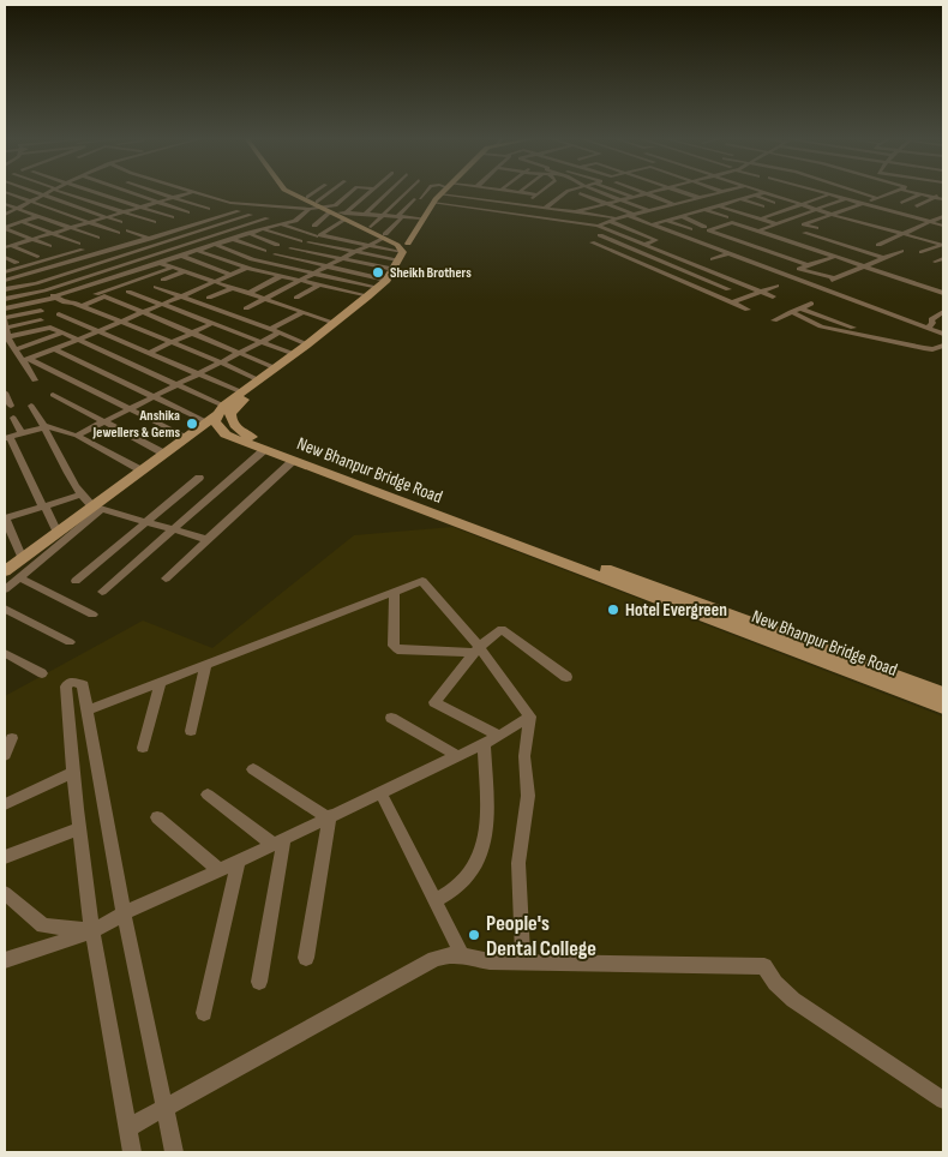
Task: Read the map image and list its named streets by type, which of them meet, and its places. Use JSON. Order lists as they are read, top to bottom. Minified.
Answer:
{"streets":{"street":["New Bhanpur Bridge Road"]},"places":["Sheikh Brothers","Anshika Jewellers & Gems","Hotel Evergreen","People's Dental College"]}
